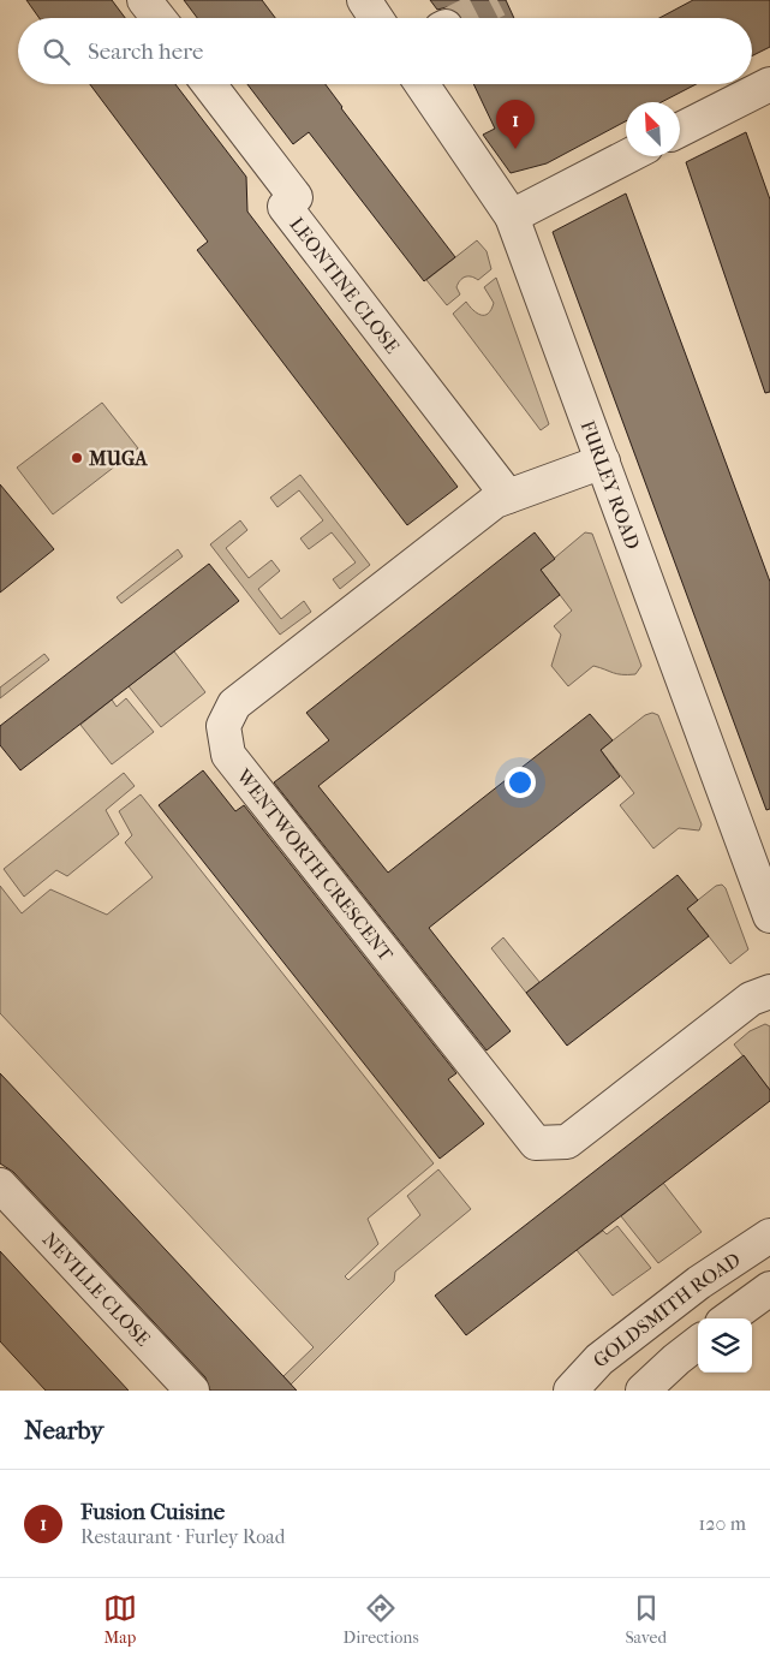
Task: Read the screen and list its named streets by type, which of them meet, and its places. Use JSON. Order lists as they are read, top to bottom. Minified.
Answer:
{"streets":{"street":["LEONTINE CLOSE","FURLEY ROAD","WENTWORTH CRESCENT","NEVILLE CLOSE","GOLDSMITH ROAD"]},"crossings":[["LEONTINE CLOSE","WENTWORTH CRESCENT"],["FURLEY ROAD","WENTWORTH CRESCENT"]],"places":["MUGA"],"north":"top left","page":{"search":"Search here","pins":"1","heading":"Nearby","list":[{"mark":"1","name":"Fusion Cuisine","note":"Restaurant · Furley Road","value":"120 m"}],"nav":["Map","Directions","Saved"]}}
